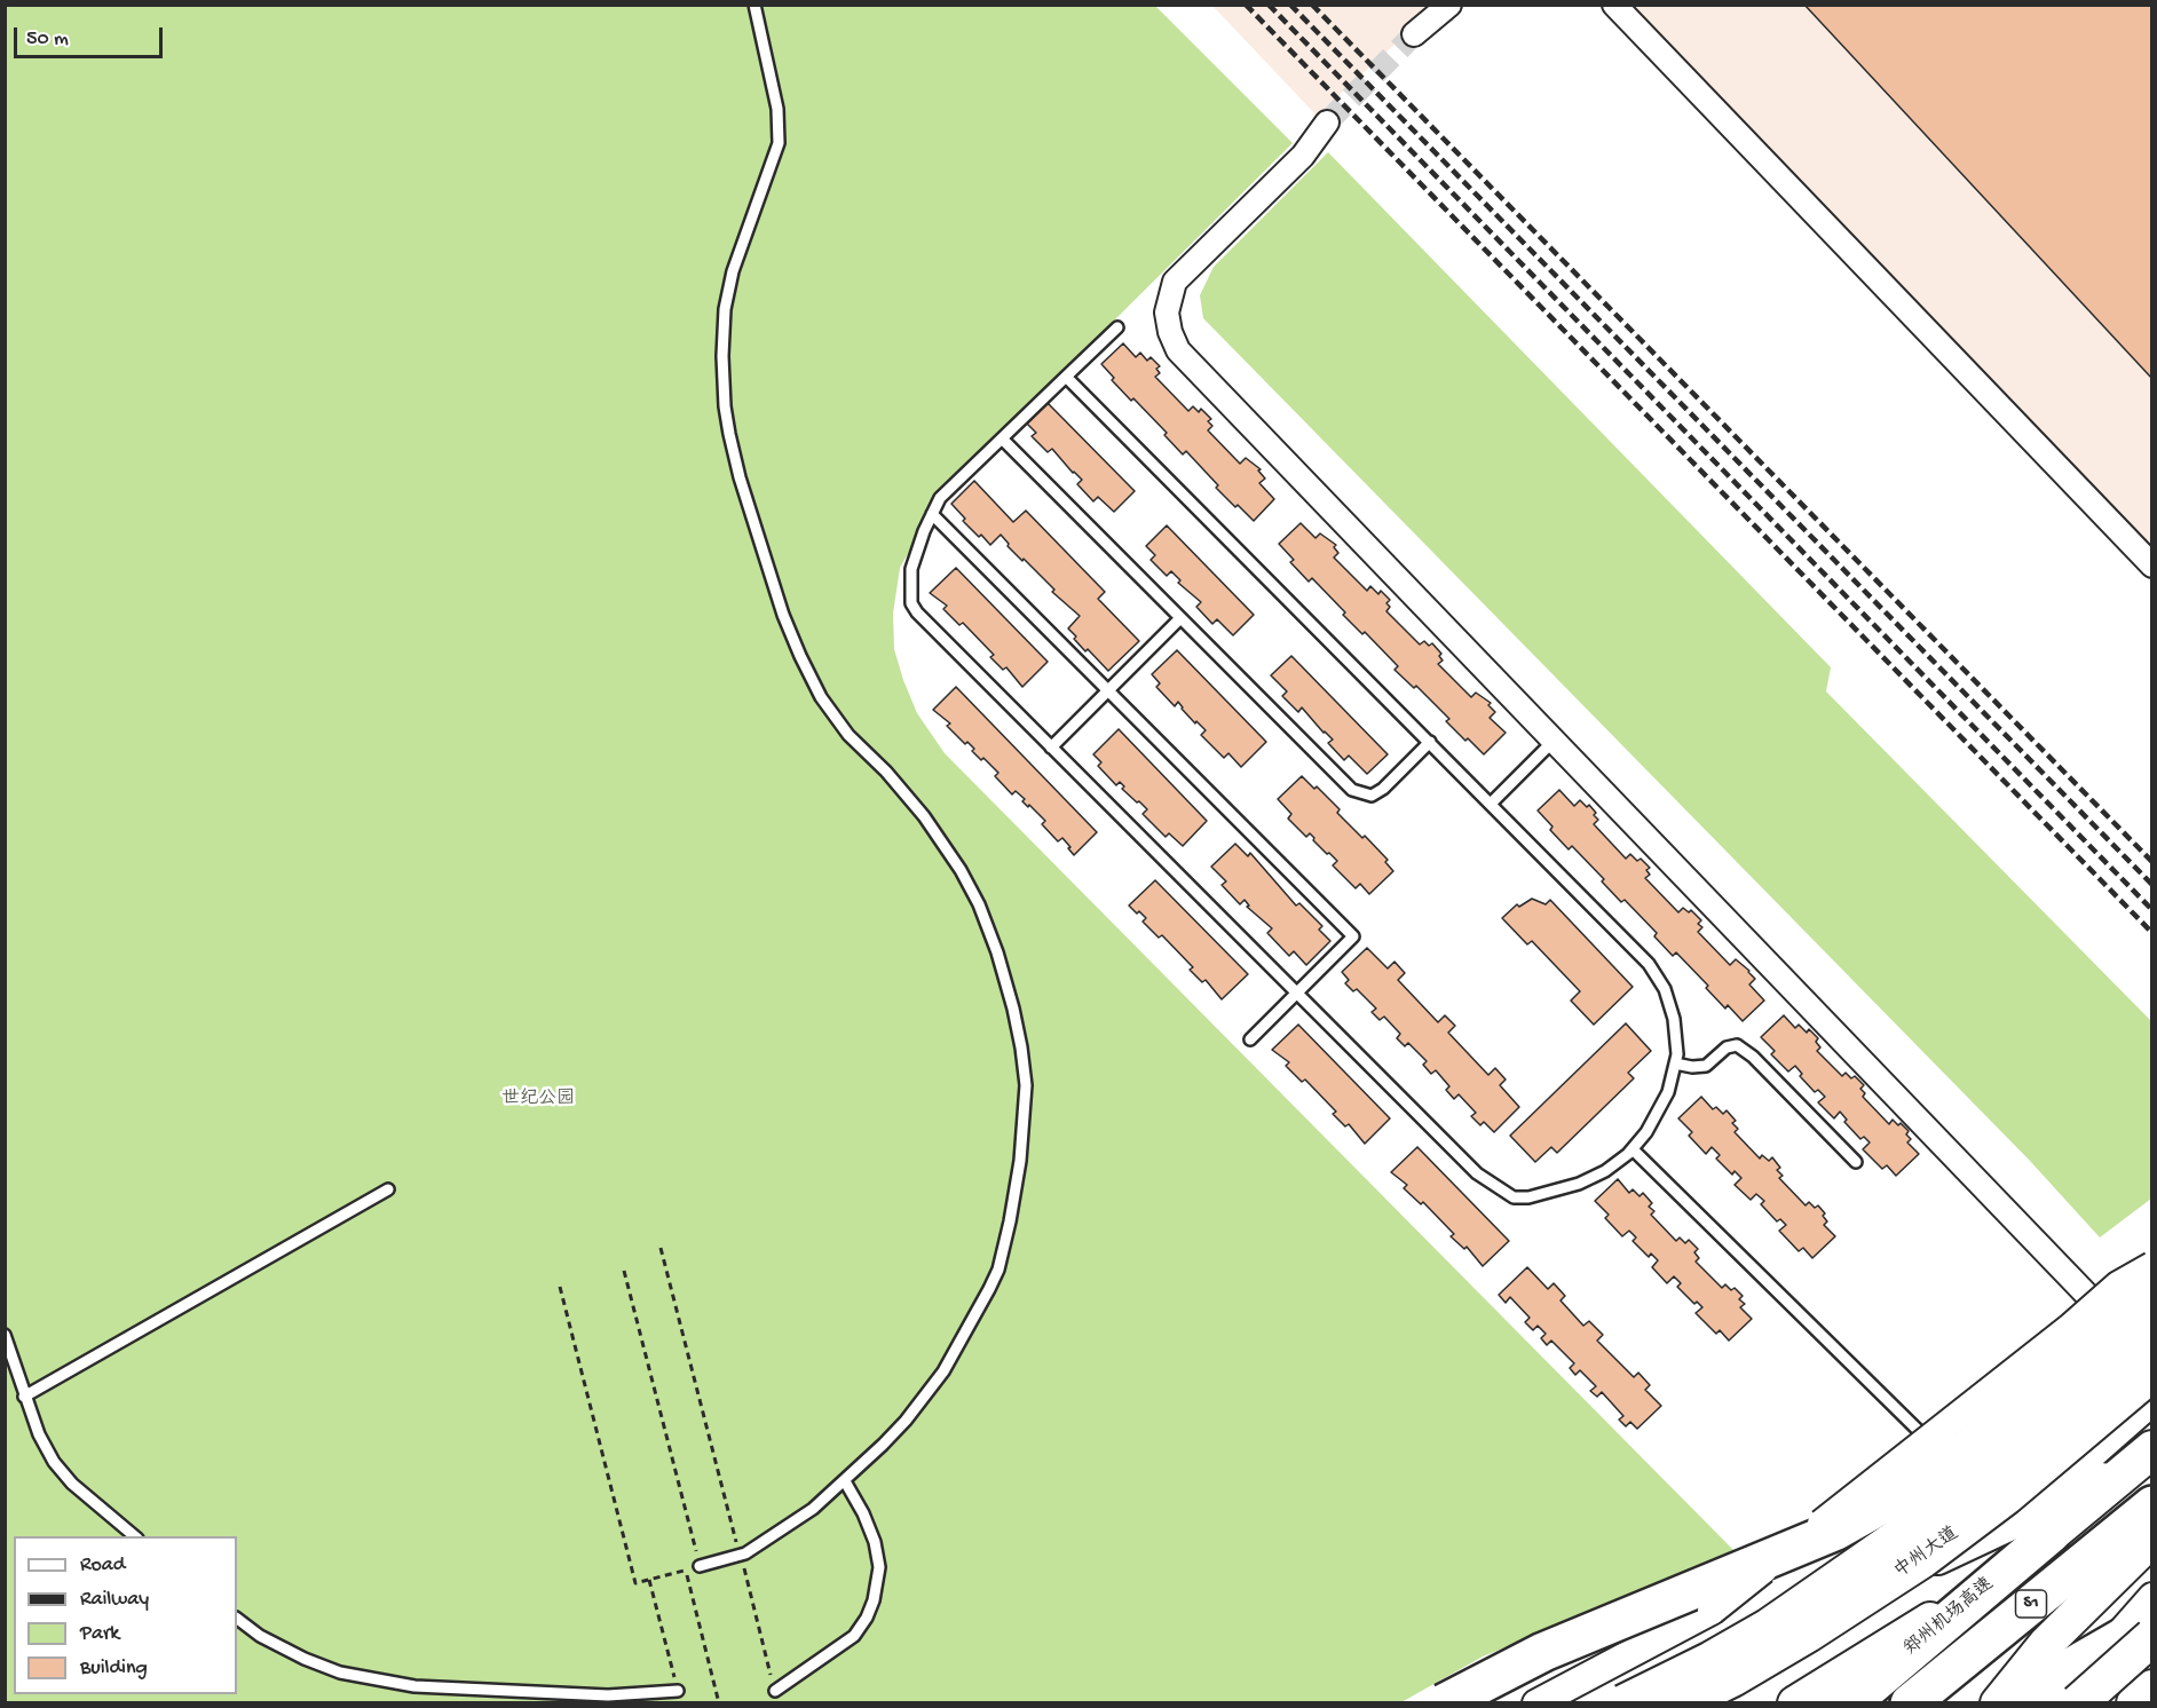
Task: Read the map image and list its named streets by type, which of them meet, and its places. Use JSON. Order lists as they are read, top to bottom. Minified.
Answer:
{"streets":{"highway":["中州大道","S1","郑州机场高速"]},"parks":["世纪公园"],"legend":["Road","Railway","Park","Building"],"scale_bar":"50 m"}
